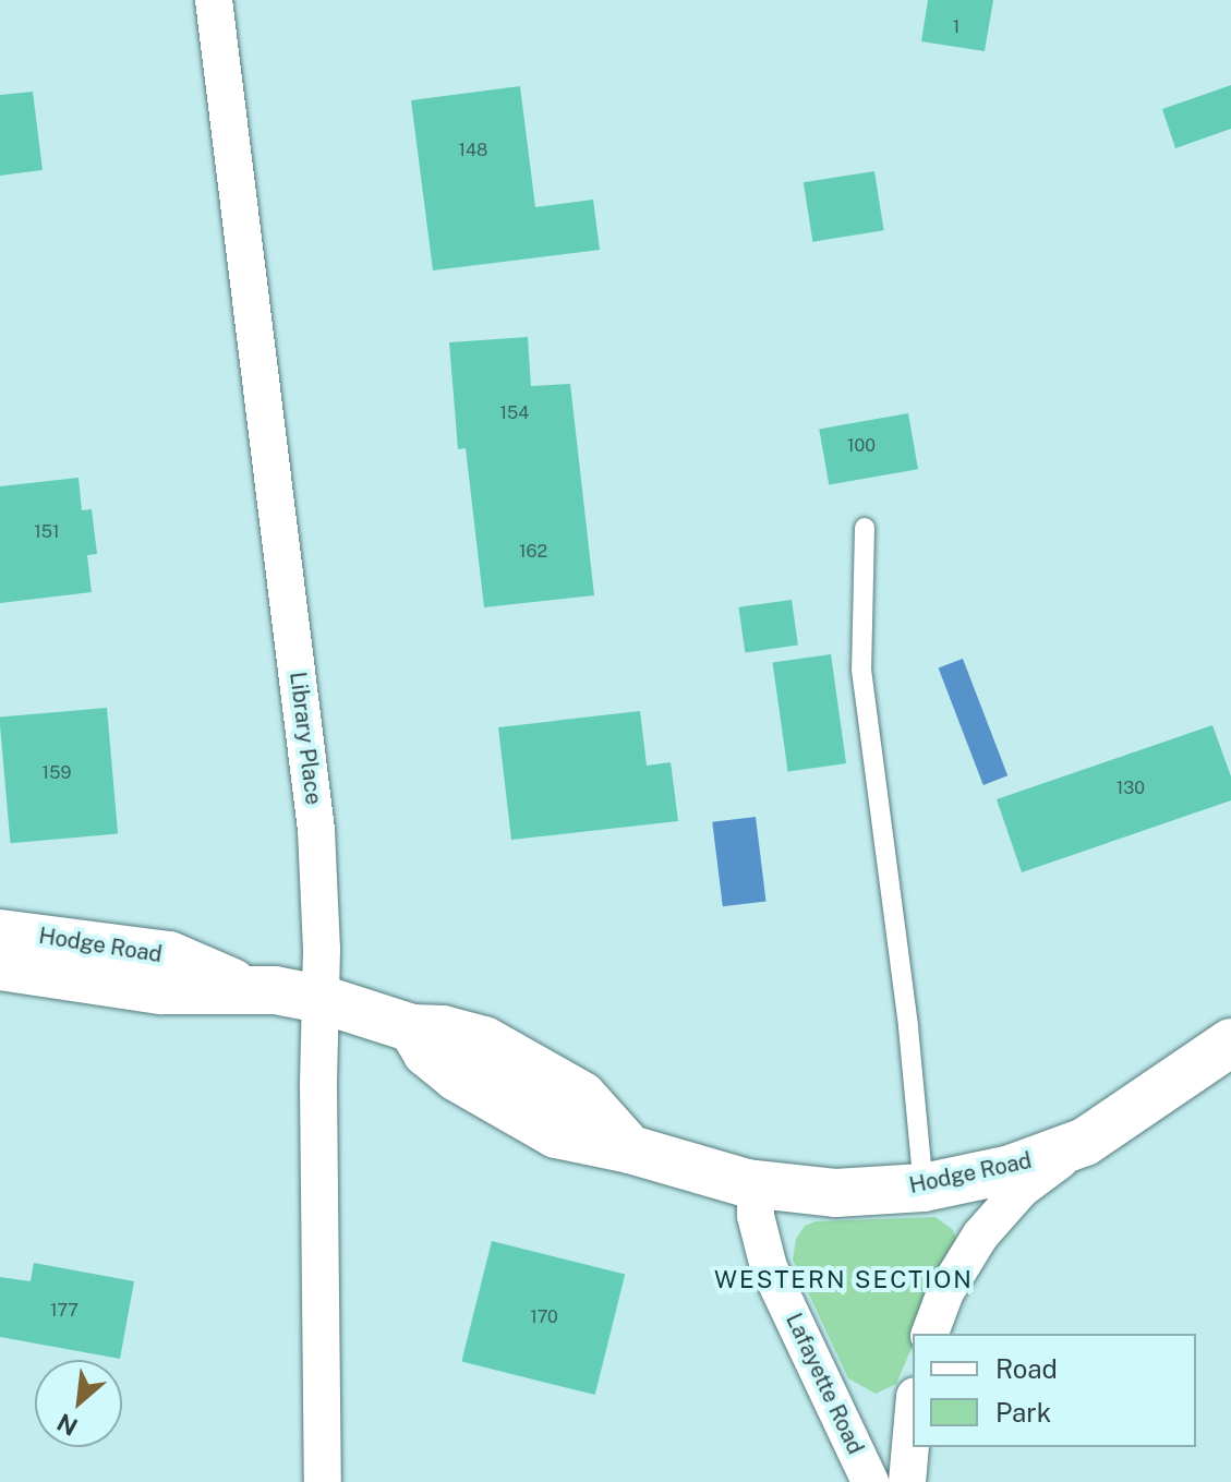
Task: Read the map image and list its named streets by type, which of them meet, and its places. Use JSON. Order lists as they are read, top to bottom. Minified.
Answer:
{"streets":{"street":["Library Place","Hodge Road","Lafayette Road"]},"crossings":[["Library Place","Hodge Road"],["Hodge Road","Lafayette Road"]],"districts":["WESTERN SECTION"],"house_numbers":["1","148","154","100","151","162","159","130","177","170"],"legend":["Road","Park"],"north":"bottom left"}
